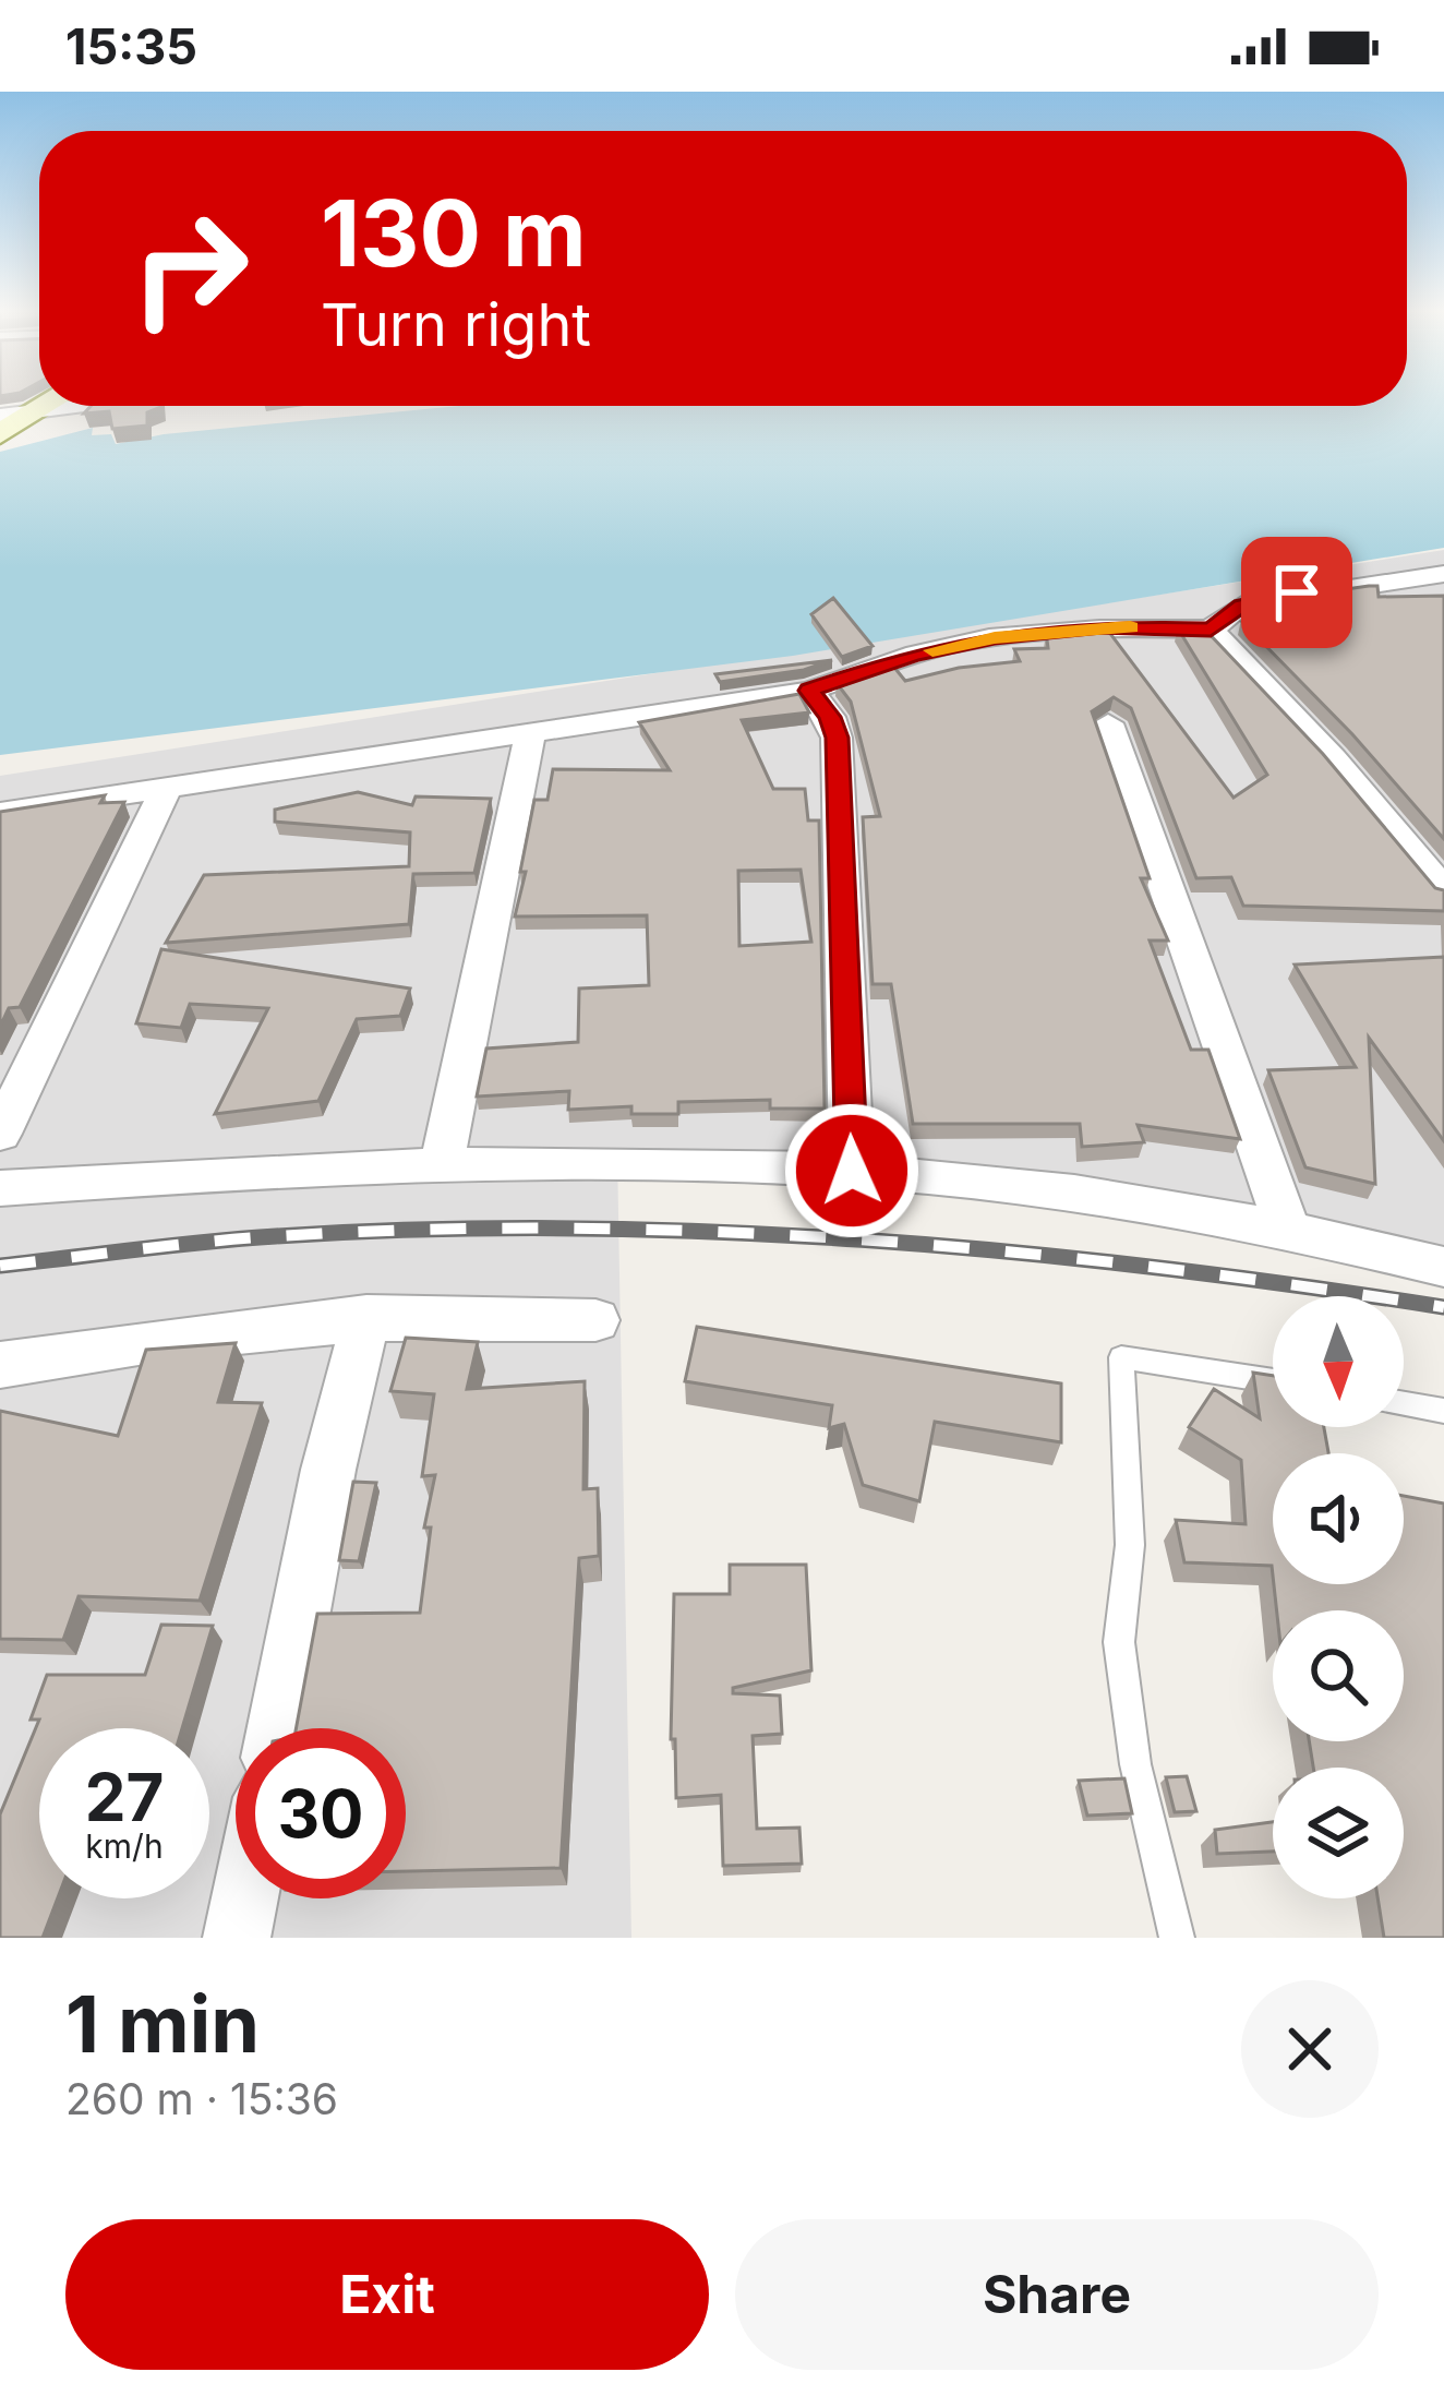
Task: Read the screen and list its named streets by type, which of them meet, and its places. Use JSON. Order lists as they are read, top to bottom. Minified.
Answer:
{"north":"bottom","page":{"status":"15:35","turn":["130 m","Turn right"],"speed":"27 km/h","limit":"30","heading":["1 min","260 m · 15:36"],"buttons":["Exit","Share"]}}
